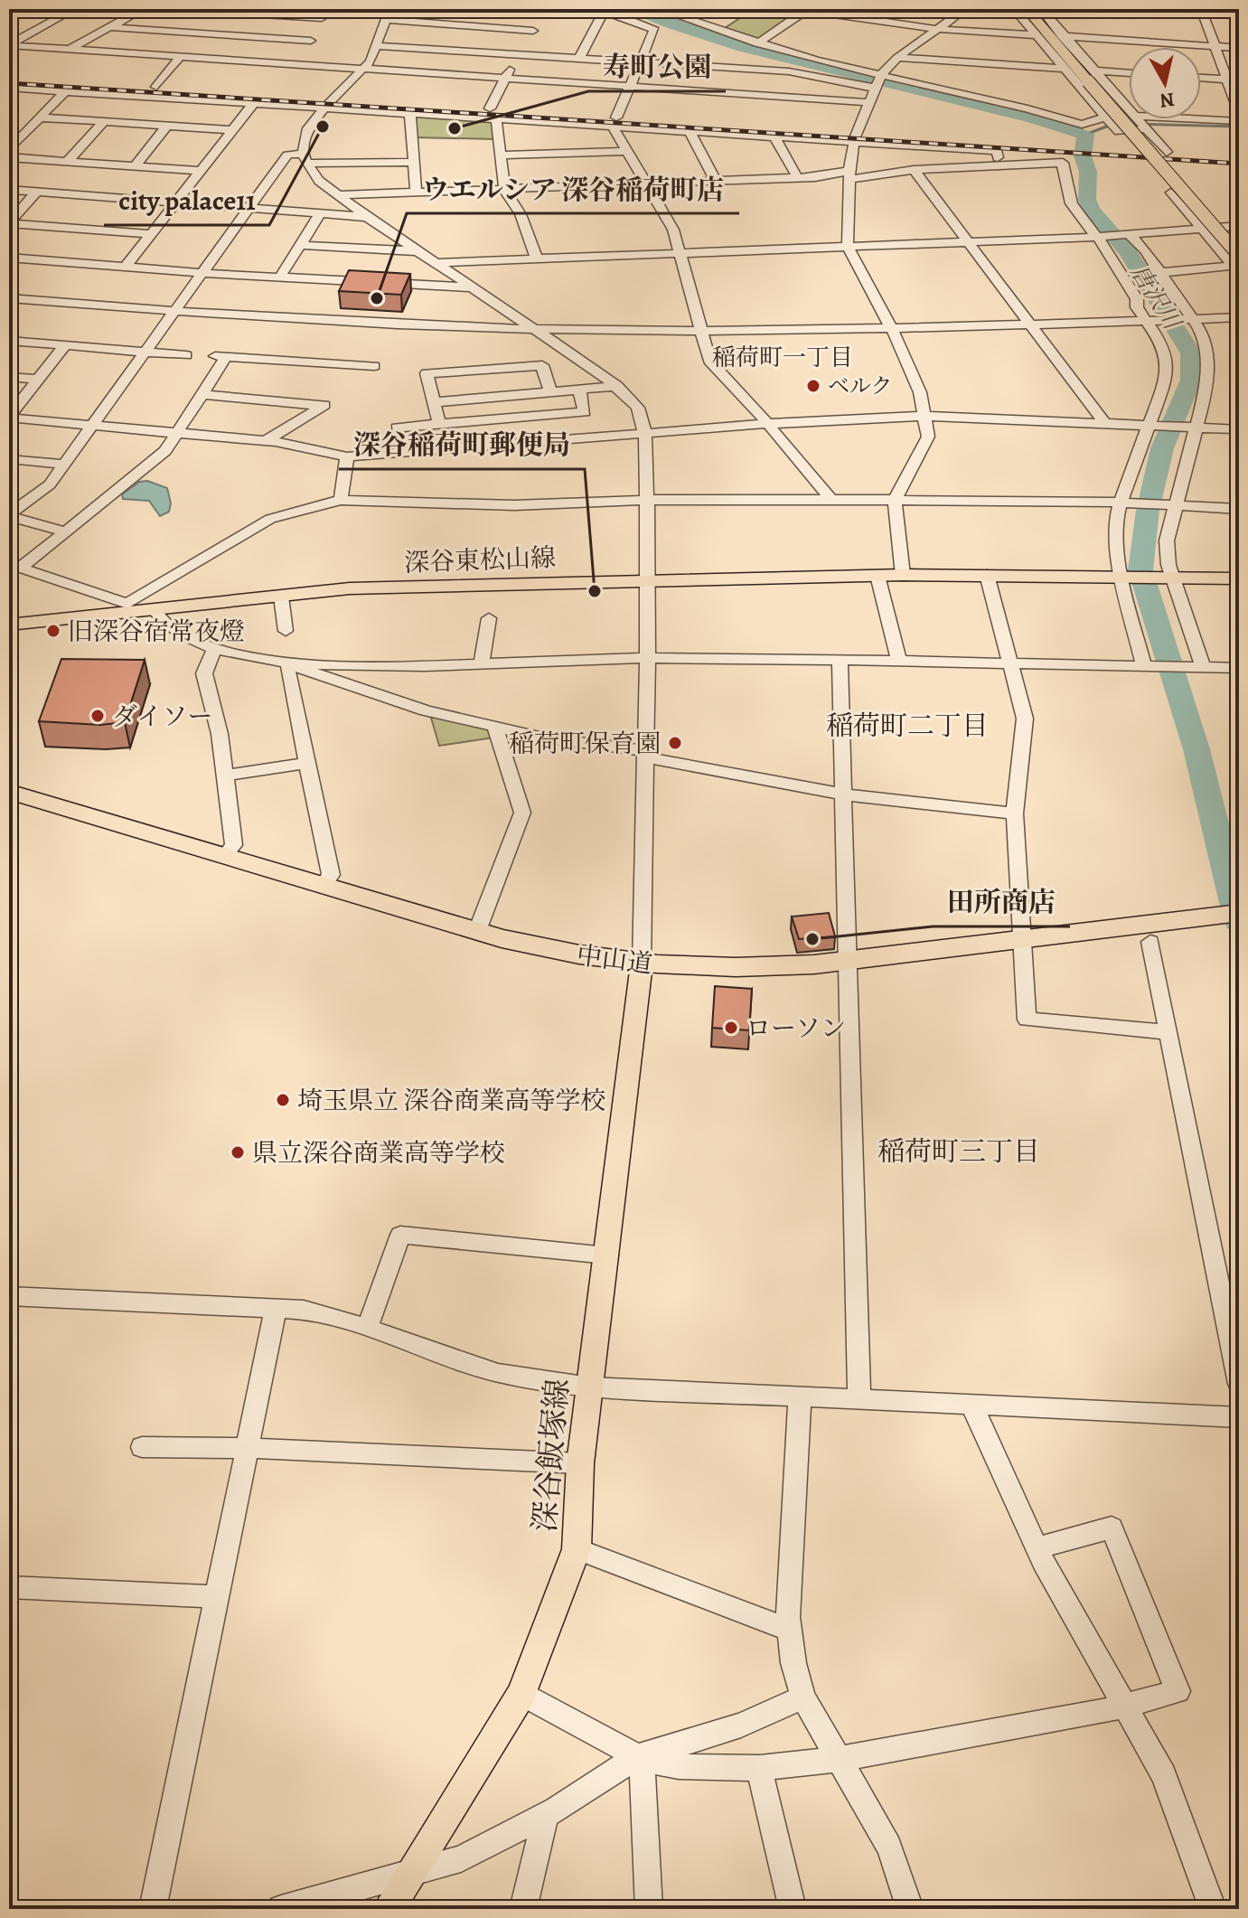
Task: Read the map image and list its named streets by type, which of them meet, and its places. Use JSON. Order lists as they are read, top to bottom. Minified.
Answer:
{"streets":{"highway":["中山道"],"main road":["深谷東松山線","深谷飯塚線"]},"crossings":[["中山道","深谷飯塚線"]],"districts":["稲荷町一丁目","稲荷町二丁目","稲荷町三丁目"],"water":["唐沢川"],"places":["city palace11","寿町公園","ウエルシア 深谷稲荷町店","ベルク","深谷稲荷町郵便局","旧深谷宿常夜燈","ダイソー","稲荷町保育園","田所商店","ローソン","埼玉県立 深谷商業高等学校","県立深谷商業高等学校"],"north":"bottom"}
